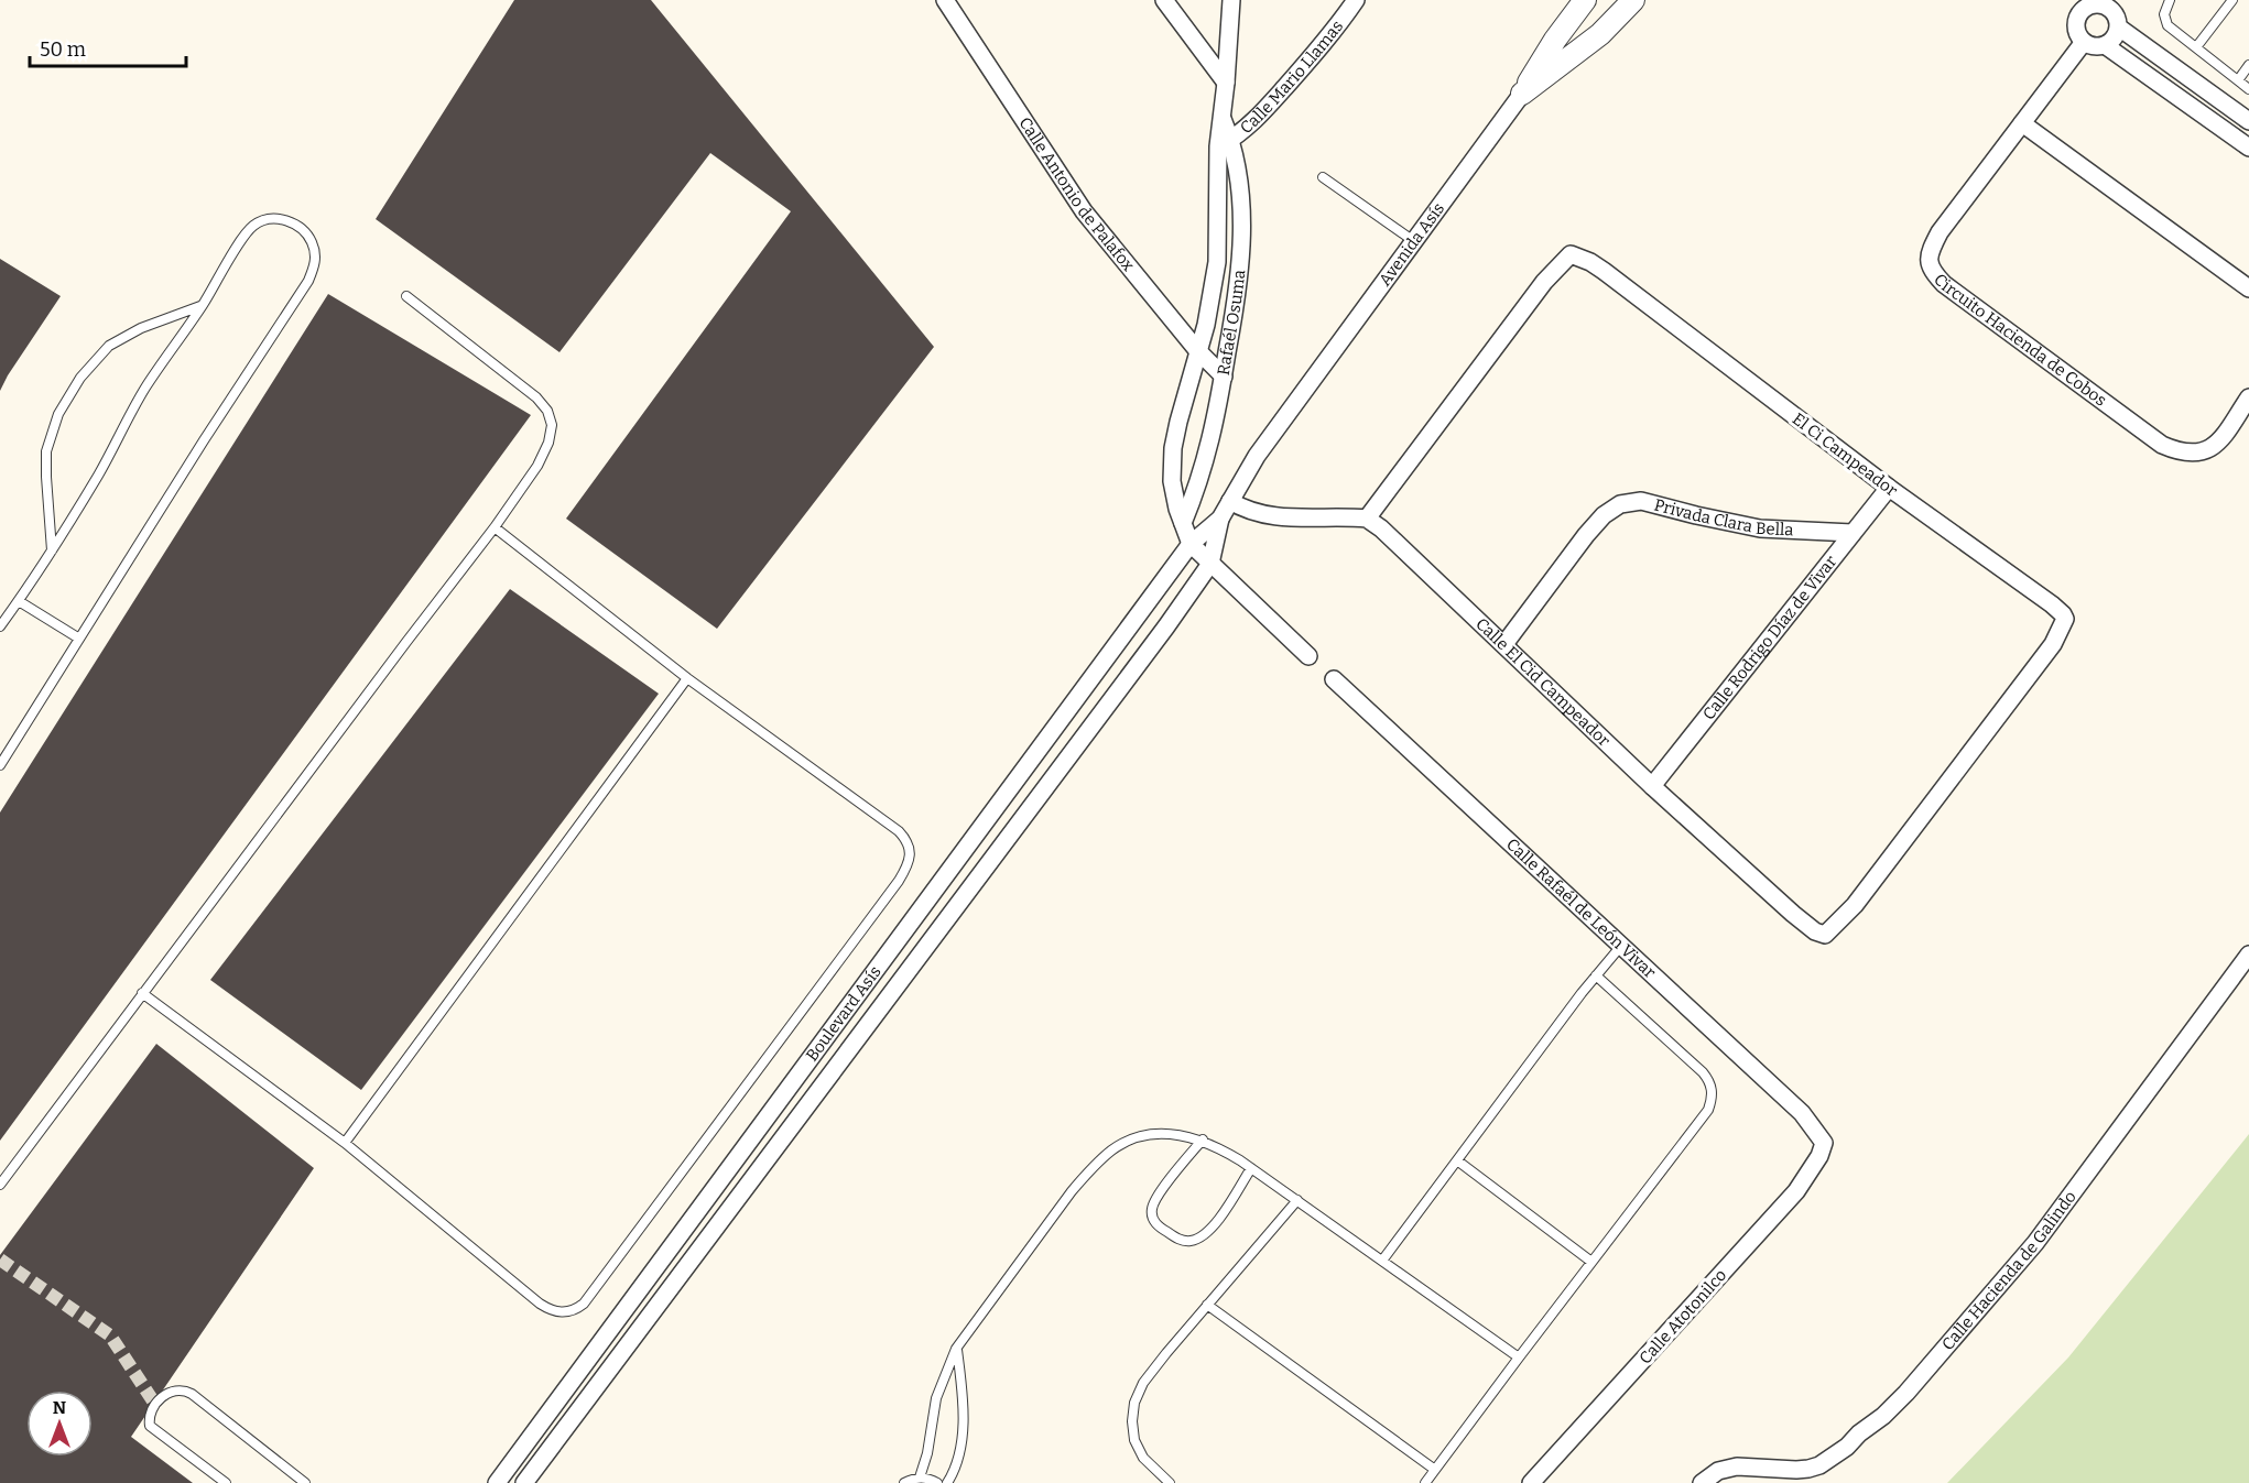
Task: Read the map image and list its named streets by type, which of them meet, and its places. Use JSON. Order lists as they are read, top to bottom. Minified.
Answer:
{"streets":{"street":["Calle Mario Llamas","Calle Antonio de Palafox","Avenida Asís","Rafaél Osuma","Circuito Hacienda de Cobos","El Ci Campeador","Privada Clara Bella","Calle Rodrigo Díaz de Vivar","Calle El Cid Campeador","Calle Rafaél de León Vivar","Boulevard Asís","Calle Hacienda de Galindo","Calle Atotonilco"]},"crossings":[["Calle Mario Llamas","Rafaél Osuma"],["Calle Antonio de Palafox","Rafaél Osuma"],["Avenida Asís","Rafaél Osuma"],["Avenida Asís","Boulevard Asís"],["Rafaél Osuma","Boulevard Asís"],["El Ci Campeador","Calle Rodrigo Díaz de Vivar"],["El Ci Campeador","Calle El Cid Campeador"],["Privada Clara Bella","Calle Rodrigo Díaz de Vivar"],["Privada Clara Bella","Calle El Cid Campeador"],["Calle Rodrigo Díaz de Vivar","Calle El Cid Campeador"],["Calle Rafaél de León Vivar","Calle Atotonilco"]],"scale_bar":"50 m","north":"top"}
